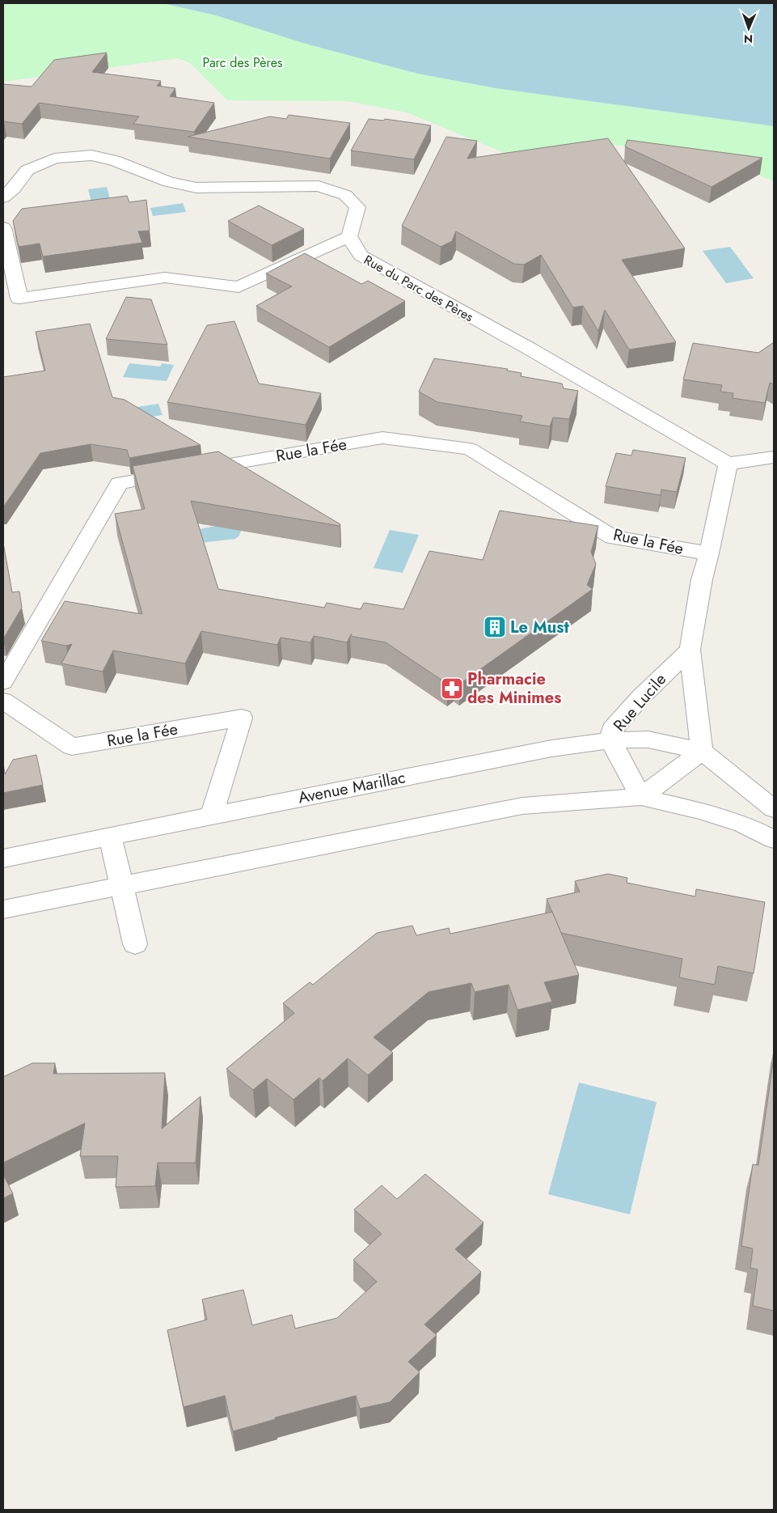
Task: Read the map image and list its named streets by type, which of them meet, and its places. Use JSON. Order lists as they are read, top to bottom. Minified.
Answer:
{"streets":{"street":["Rue du Parc des Pères","Rue la Fée","Rue Lucile","Avenue Marillac"]},"crossings":[["Rue du Parc des Pères","Rue Lucile"],["Rue la Fée","Rue Lucile"],["Rue la Fée","Avenue Marillac"],["Rue Lucile","Avenue Marillac"]],"parks":["Parc des Pères"],"places":{"building":["Le Must"],"pharmacy":["Pharmacie des Minimes"]},"north":"bottom"}
